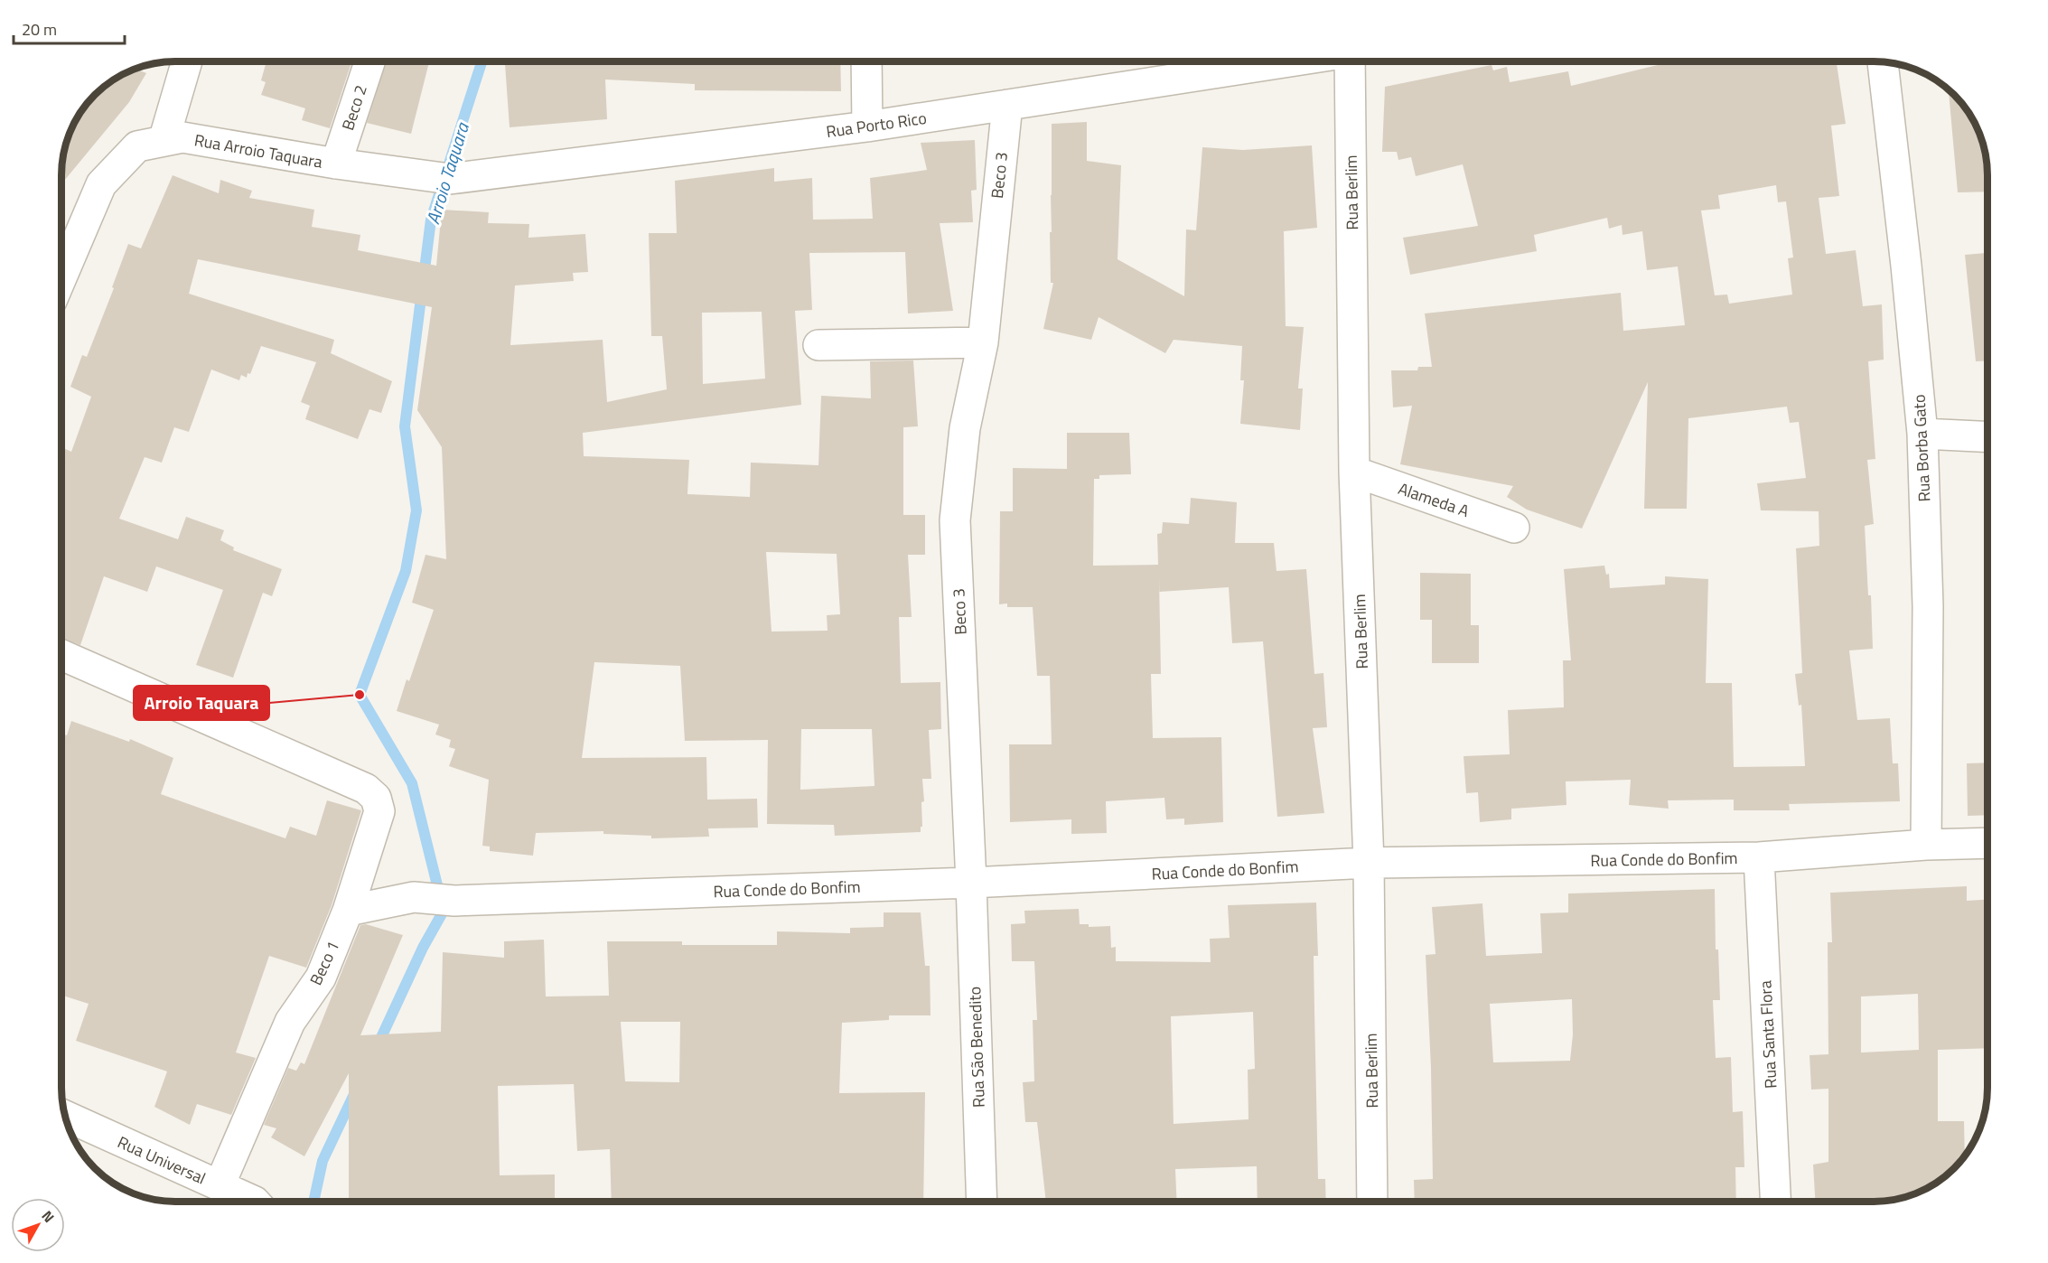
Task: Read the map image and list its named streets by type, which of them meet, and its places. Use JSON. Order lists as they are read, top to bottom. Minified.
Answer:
{"streets":{"street":["Beco 2","Rua Porto Rico","Rua Arroio Taquara","Beco 3","Rua Berlim","Rua Borba Gato","Alameda A","Rua Conde do Bonfim","Beco 1","Rua Santa Flora","Rua São Benedito","Rua Universal"]},"crossings":[["Beco 2","Rua Arroio Taquara"],["Rua Porto Rico","Rua Arroio Taquara"],["Rua Porto Rico","Beco 3"],["Beco 3","Rua Conde do Bonfim"],["Beco 3","Rua São Benedito"],["Rua Berlim","Alameda A"],["Rua Berlim","Rua Conde do Bonfim"],["Rua Borba Gato","Rua Conde do Bonfim"],["Rua Conde do Bonfim","Beco 1"],["Rua Conde do Bonfim","Rua Santa Flora"],["Rua Conde do Bonfim","Rua São Benedito"],["Beco 1","Rua Universal"]],"water":["Arroio Taquara"],"places":["Arroio Taquara"],"scale_bar":"20 m","north":"top right"}
